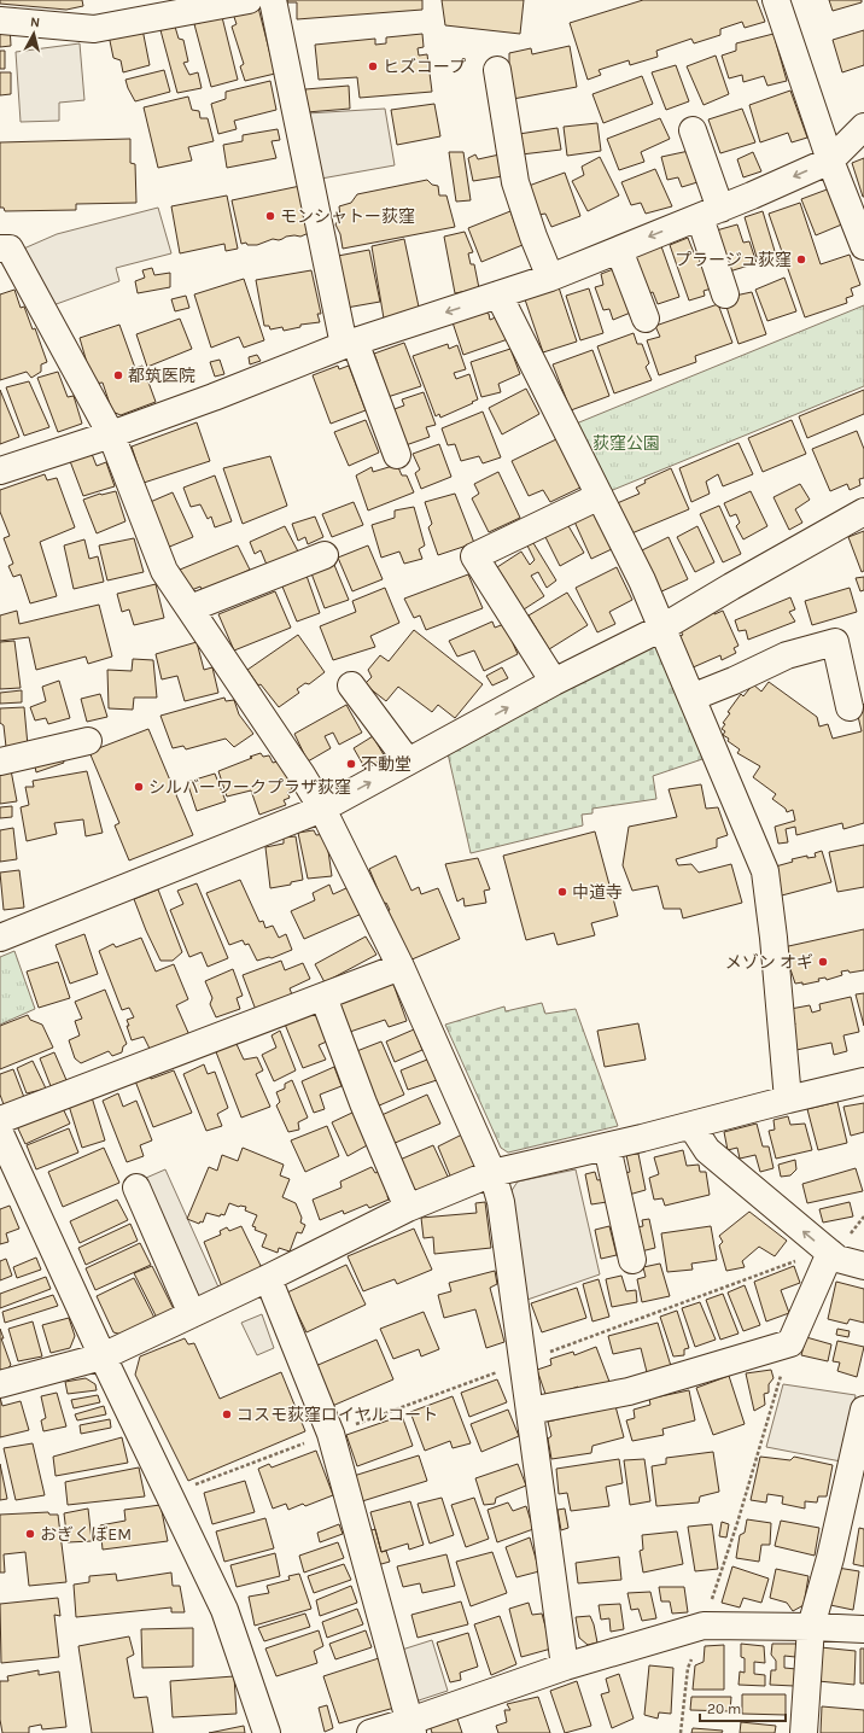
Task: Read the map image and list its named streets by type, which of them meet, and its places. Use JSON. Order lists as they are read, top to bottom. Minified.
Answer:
{"parks":["荻窪公園"],"places":["ヒズコープ","モンシャトー荻窪","プラージュ荻窪","都筑医院","不動堂","シルバーワークプラザ荻窪","中道寺","メゾン オギ","コスモ荻窪ロイヤルコート","おぎくぼEM"],"scale_bar":"20 m","north":"top"}
